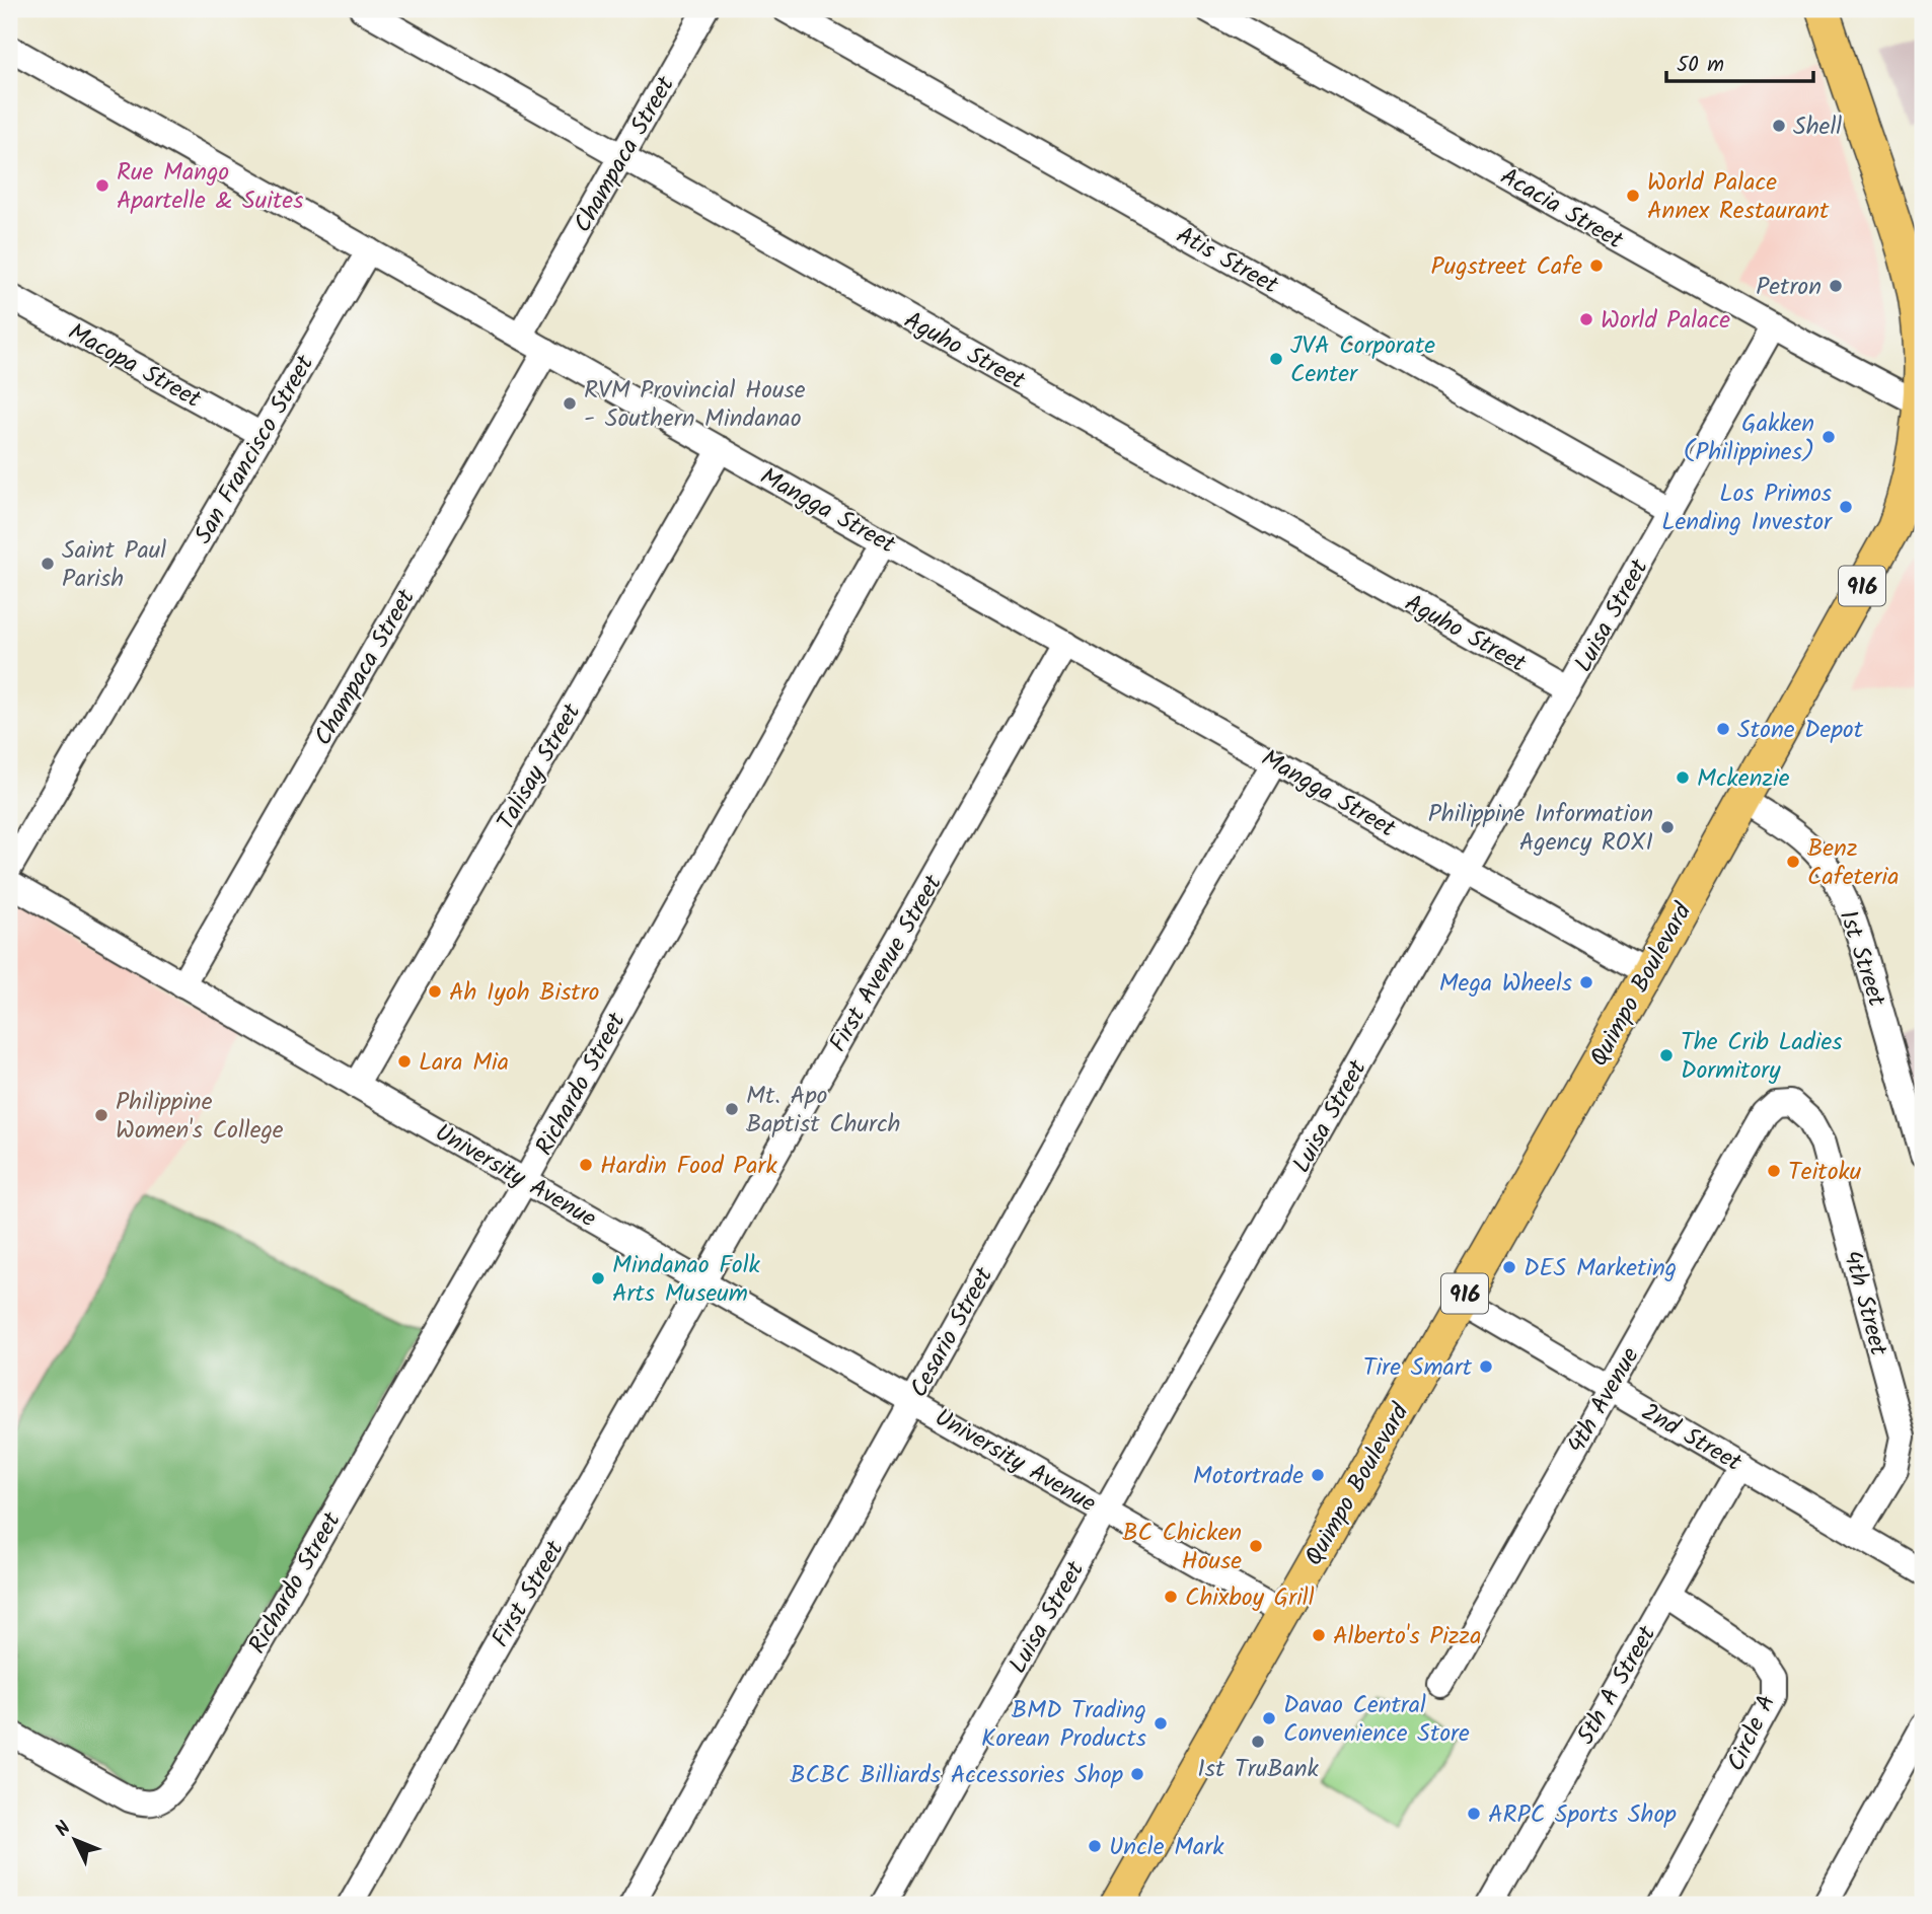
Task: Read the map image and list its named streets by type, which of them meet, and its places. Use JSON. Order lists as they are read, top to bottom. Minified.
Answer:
{"streets":{"main road":["916","Quimpo Boulevard"],"street":["Champaca Street","Acacia Street","Atis Street","Aguho Street","Macopa Street","San Francisco Street","Mangga Street","Luisa Street","Talisay Street","1st Street","First Avenue Street","Richardo Street","University Avenue","4th Street","Cesario Street","4th Avenue","2nd Street","First Street","5th A Street","Circle A"]},"crossings":[["Champaca Street","Aguho Street"],["Champaca Street","Mangga Street"],["Champaca Street","University Avenue"],["Acacia Street","Luisa Street"],["Acacia Street","Quimpo Boulevard"],["Atis Street","Luisa Street"],["Aguho Street","Luisa Street"],["Macopa Street","San Francisco Street"],["San Francisco Street","Mangga Street"],["Mangga Street","Luisa Street"],["Mangga Street","Talisay Street"],["Mangga Street","First Avenue Street"],["Mangga Street","Quimpo Boulevard"],["Mangga Street","Richardo Street"],["Mangga Street","Cesario Street"],["Luisa Street","University Avenue"],["Talisay Street","University Avenue"],["1st Street","Quimpo Boulevard"],["First Avenue Street","University Avenue"],["First Avenue Street","First Street"],["Quimpo Boulevard","University Avenue"],["Quimpo Boulevard","2nd Street"],["Richardo Street","University Avenue"],["University Avenue","Cesario Street"],["University Avenue","First Street"],["4th Street","4th Avenue"],["4th Street","2nd Street"],["4th Avenue","2nd Street"],["2nd Street","5th A Street"],["5th A Street","Circle A"]],"places":["Shell","Rue Mango Apartelle & Suites","World Palace Annex Restaurant","Pugstreet Cafe","Petron","World Palace","JVA Corporate Center","RVM Provincial House - Southern Mindanao","Gakken (Philippines)","Los Primos Lending Investor","Saint Paul Parish","Stone Depot","Mckenzie","Philippine Information Agency ROXI","Benz Cafeteria","Mega Wheels","Ah Iyoh Bistro","The Crib Ladies Dormitory","Lara Mia","Mt. Apo Baptist Church","Philippine Women's College","Hardin Food Park","Teitoku","DES Marketing","Mindanao Folk Arts Museum","Tire Smart","Motortrade","BC Chicken House","Chixboy Grill","Alberto's Pizza","Davao Central Convenience Store","BMD Trading Korean Products","1st TruBank","BCBC Billiards Accessories Shop","ARPC Sports Shop","Uncle Mark"],"scale_bar":"50 m","north":"top left"}
